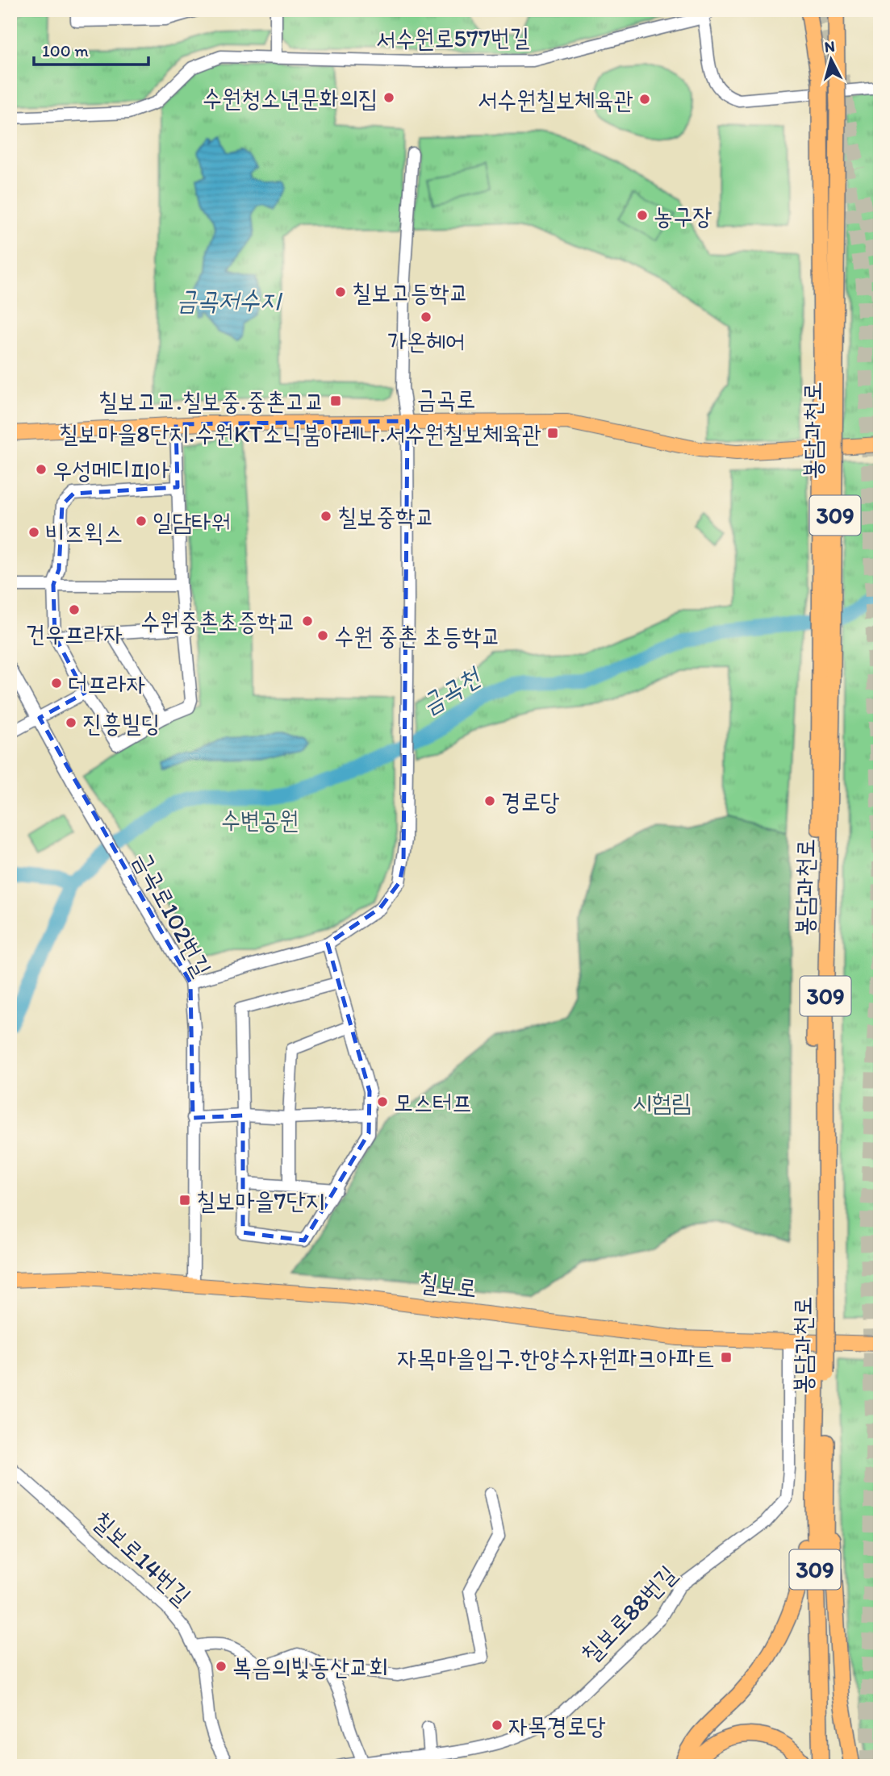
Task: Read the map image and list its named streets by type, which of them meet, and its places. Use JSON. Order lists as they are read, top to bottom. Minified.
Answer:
{"streets":{"highway":["봉담과천로","309"],"main road":["금곡로","칠보로"],"street":["서수원로577번길","금곡로102번길","칠보로14번길","칠보로88번길"]},"crossings":[["금곡로102번길","칠보로"],["칠보로","칠보로88번길"]],"water":["금곡저수지","금곡천"],"parks":["수변공원","시험림"],"places":{"other":["수원청소년문화의집","서수원칠보체육관","농구장","칠보고등학교","가온헤어","우성메디피아","칠보중학교","일담타워","비즈윅스","건우프라자","수원중촌초증학교","수원 중촌 초등학교","더프라자","진흥빌딩","경로당","모스터프","복음의빛동산교회","자목경로당"],"transit":["칠보고교.칠보중.중촌고교","칠보마을8단지.수원KT소닉붐아레나.서수원칠보체육관","칠보마을7단지","자목마을입구.한양수자원파크아파트"]},"scale_bar":"100 m","north":"top"}
